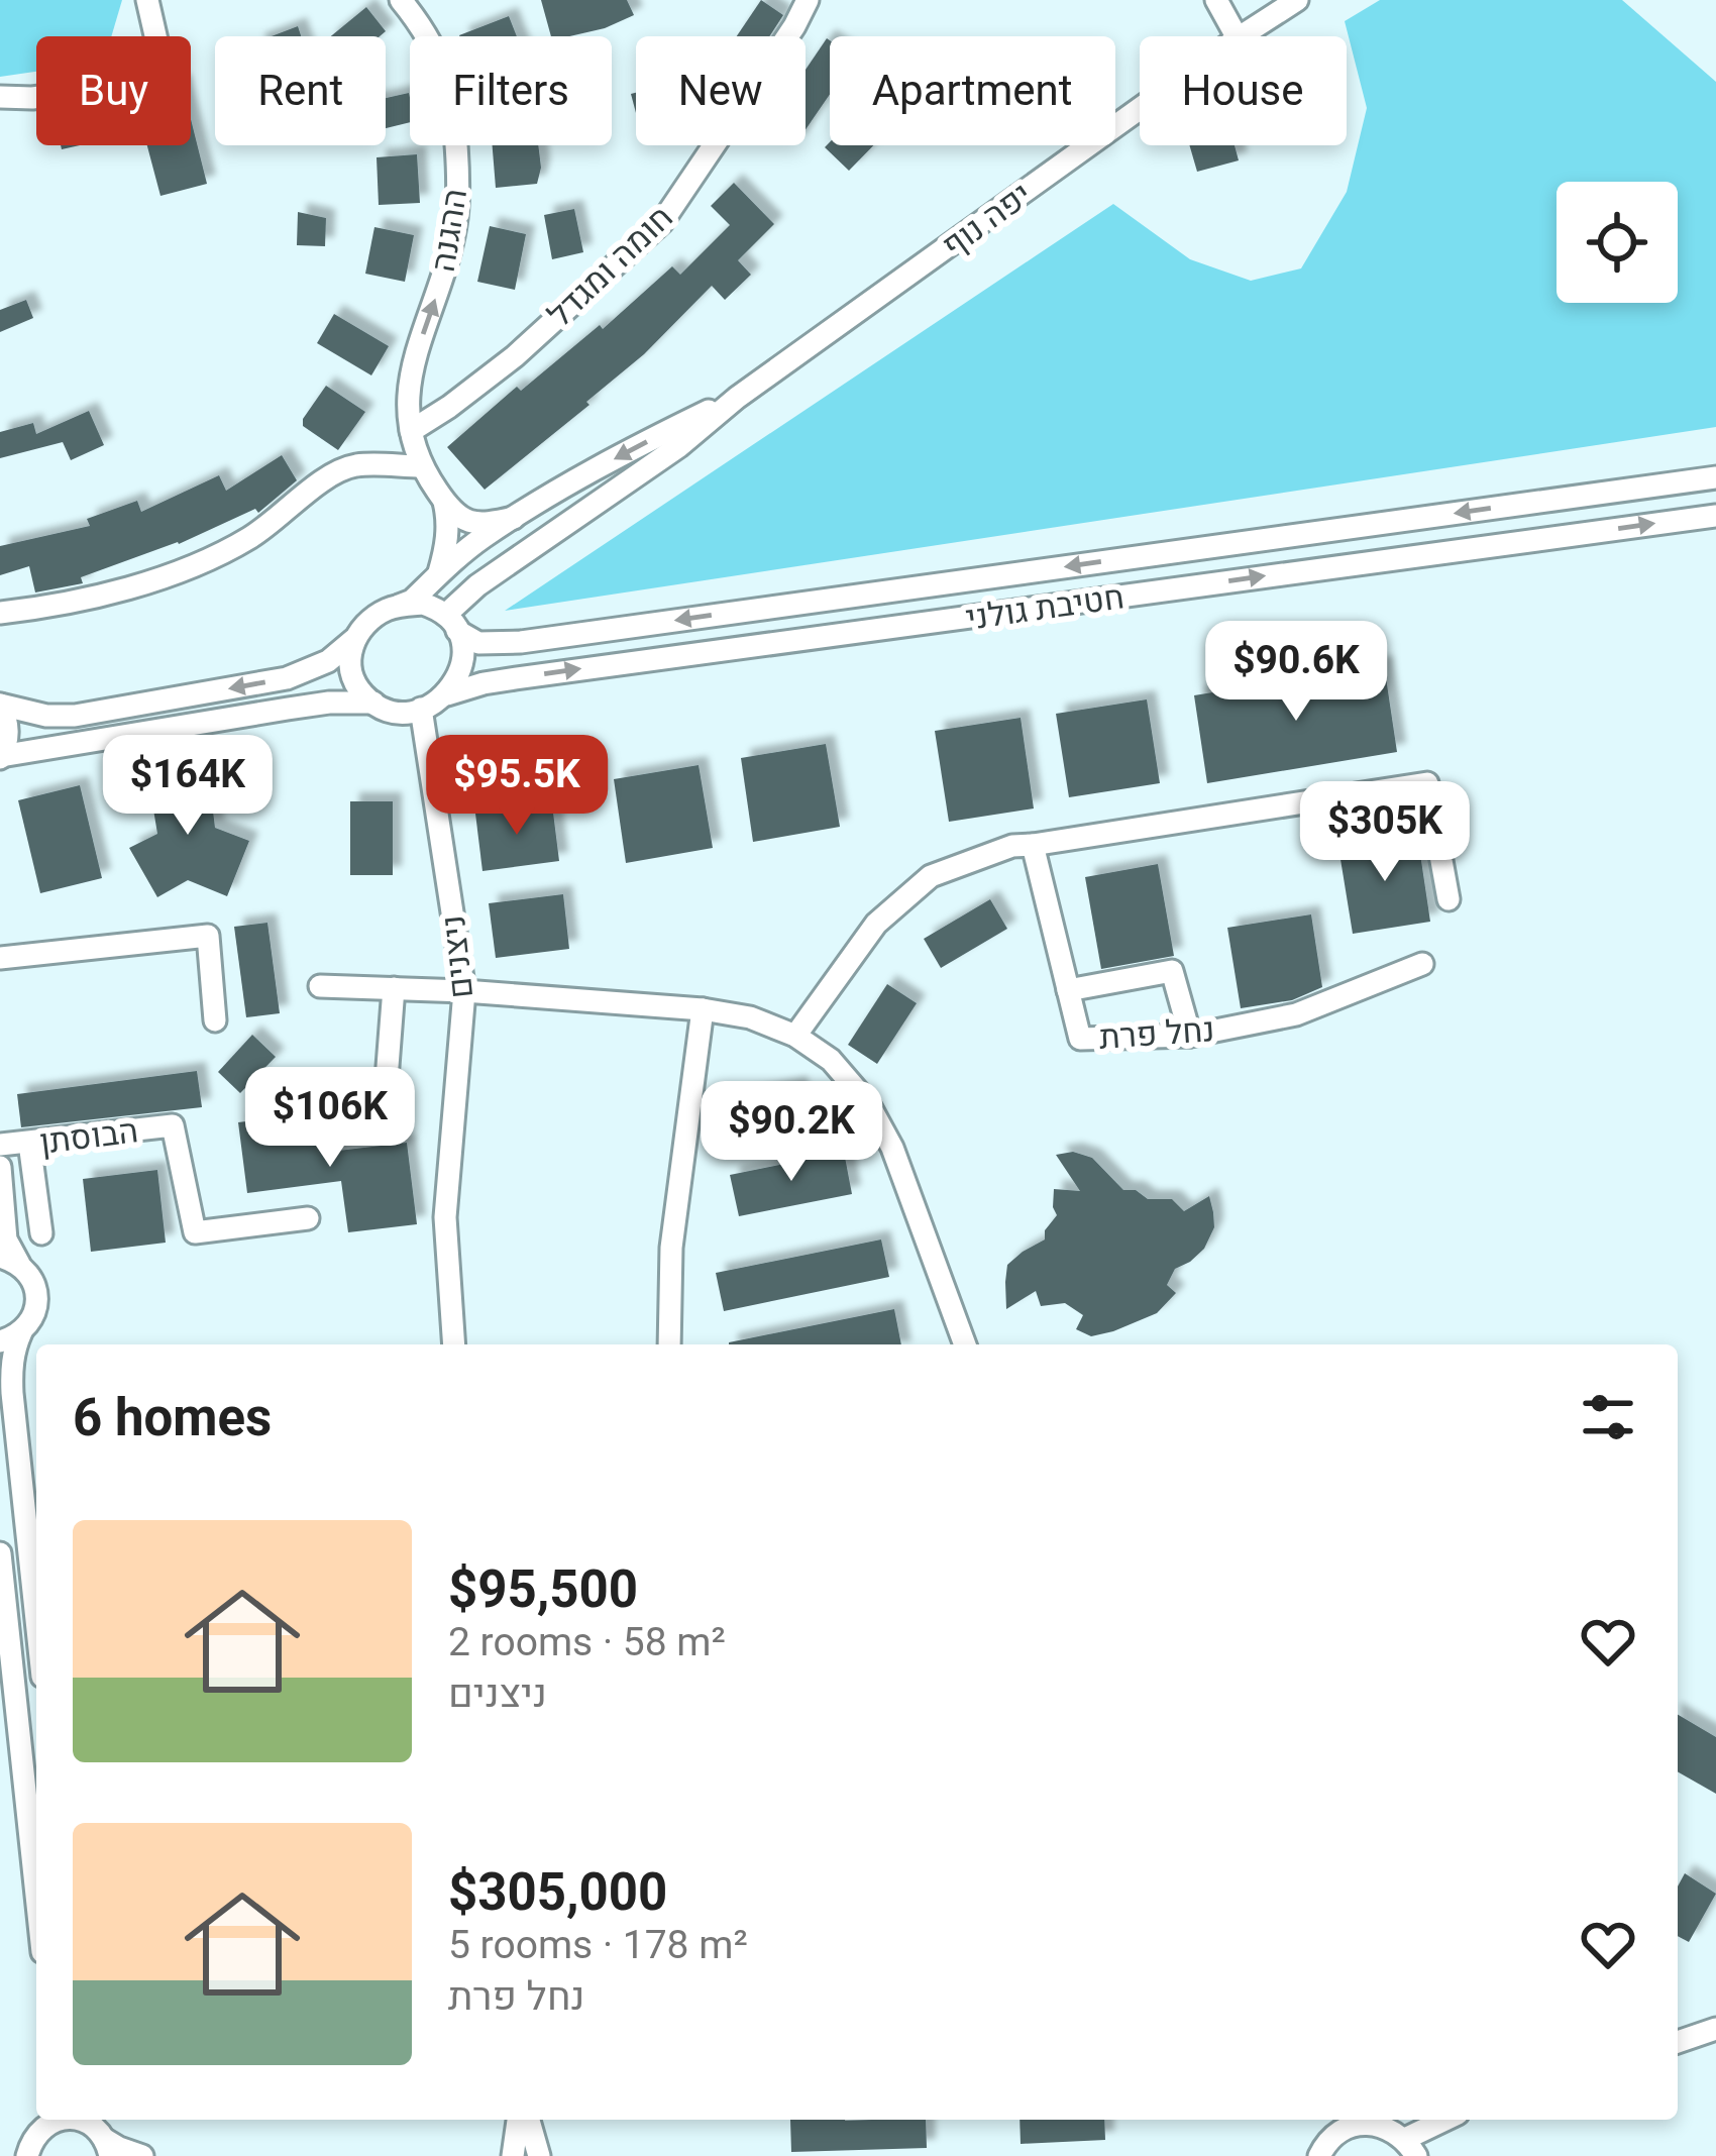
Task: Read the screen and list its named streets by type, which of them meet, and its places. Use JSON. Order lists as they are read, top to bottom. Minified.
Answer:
{"streets":{"street":["יפה נוף","ההגנה","חומה ומגדל","חטיבת גולני","ניצנים","נחל פרת","הבוסתן"]},"crossings":[["יפה נוף","חטיבת גולני"],["יפה נוף","ניצנים"],["ההגנה","חומה ומגדל"],["חטיבת גולני","ניצנים"]],"one_way":["ההגנה"],"page":{"chip":["Buy","Rent","Filters","New","Apartment","House"],"price":["$90.6K","$164K","$95.5K","$305K","$106K","$90.2K"],"heading":"6 homes","list":[{"name":"$95,500","note":"2 rooms · 58 m² · ניצנים"},{"name":"$305,000","note":"5 rooms · 178 m² · נחל פרת"}]}}
